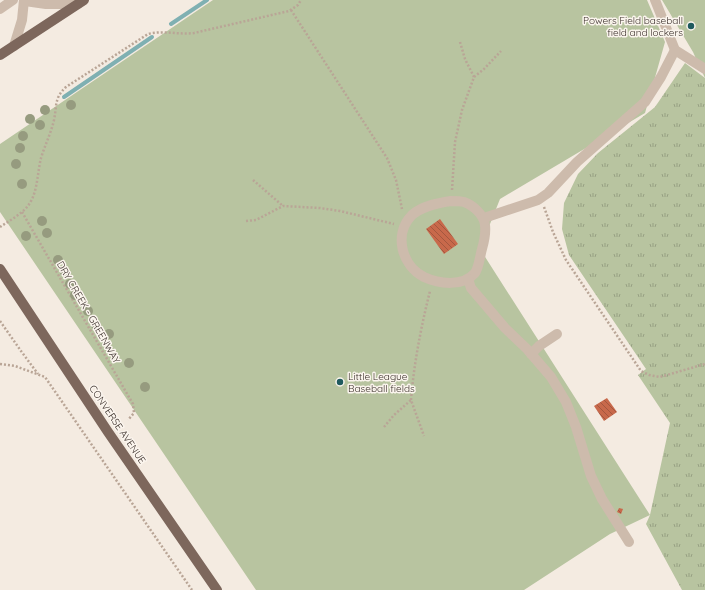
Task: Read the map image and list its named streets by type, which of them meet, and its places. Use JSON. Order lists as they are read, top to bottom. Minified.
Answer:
{"streets":{"main road":["CONVERSE AVENUE"],"path":["DRY CREEK - GREENWAY"]},"places":["Powers Field baseball field and lockers","Little League Baseball fields"]}
